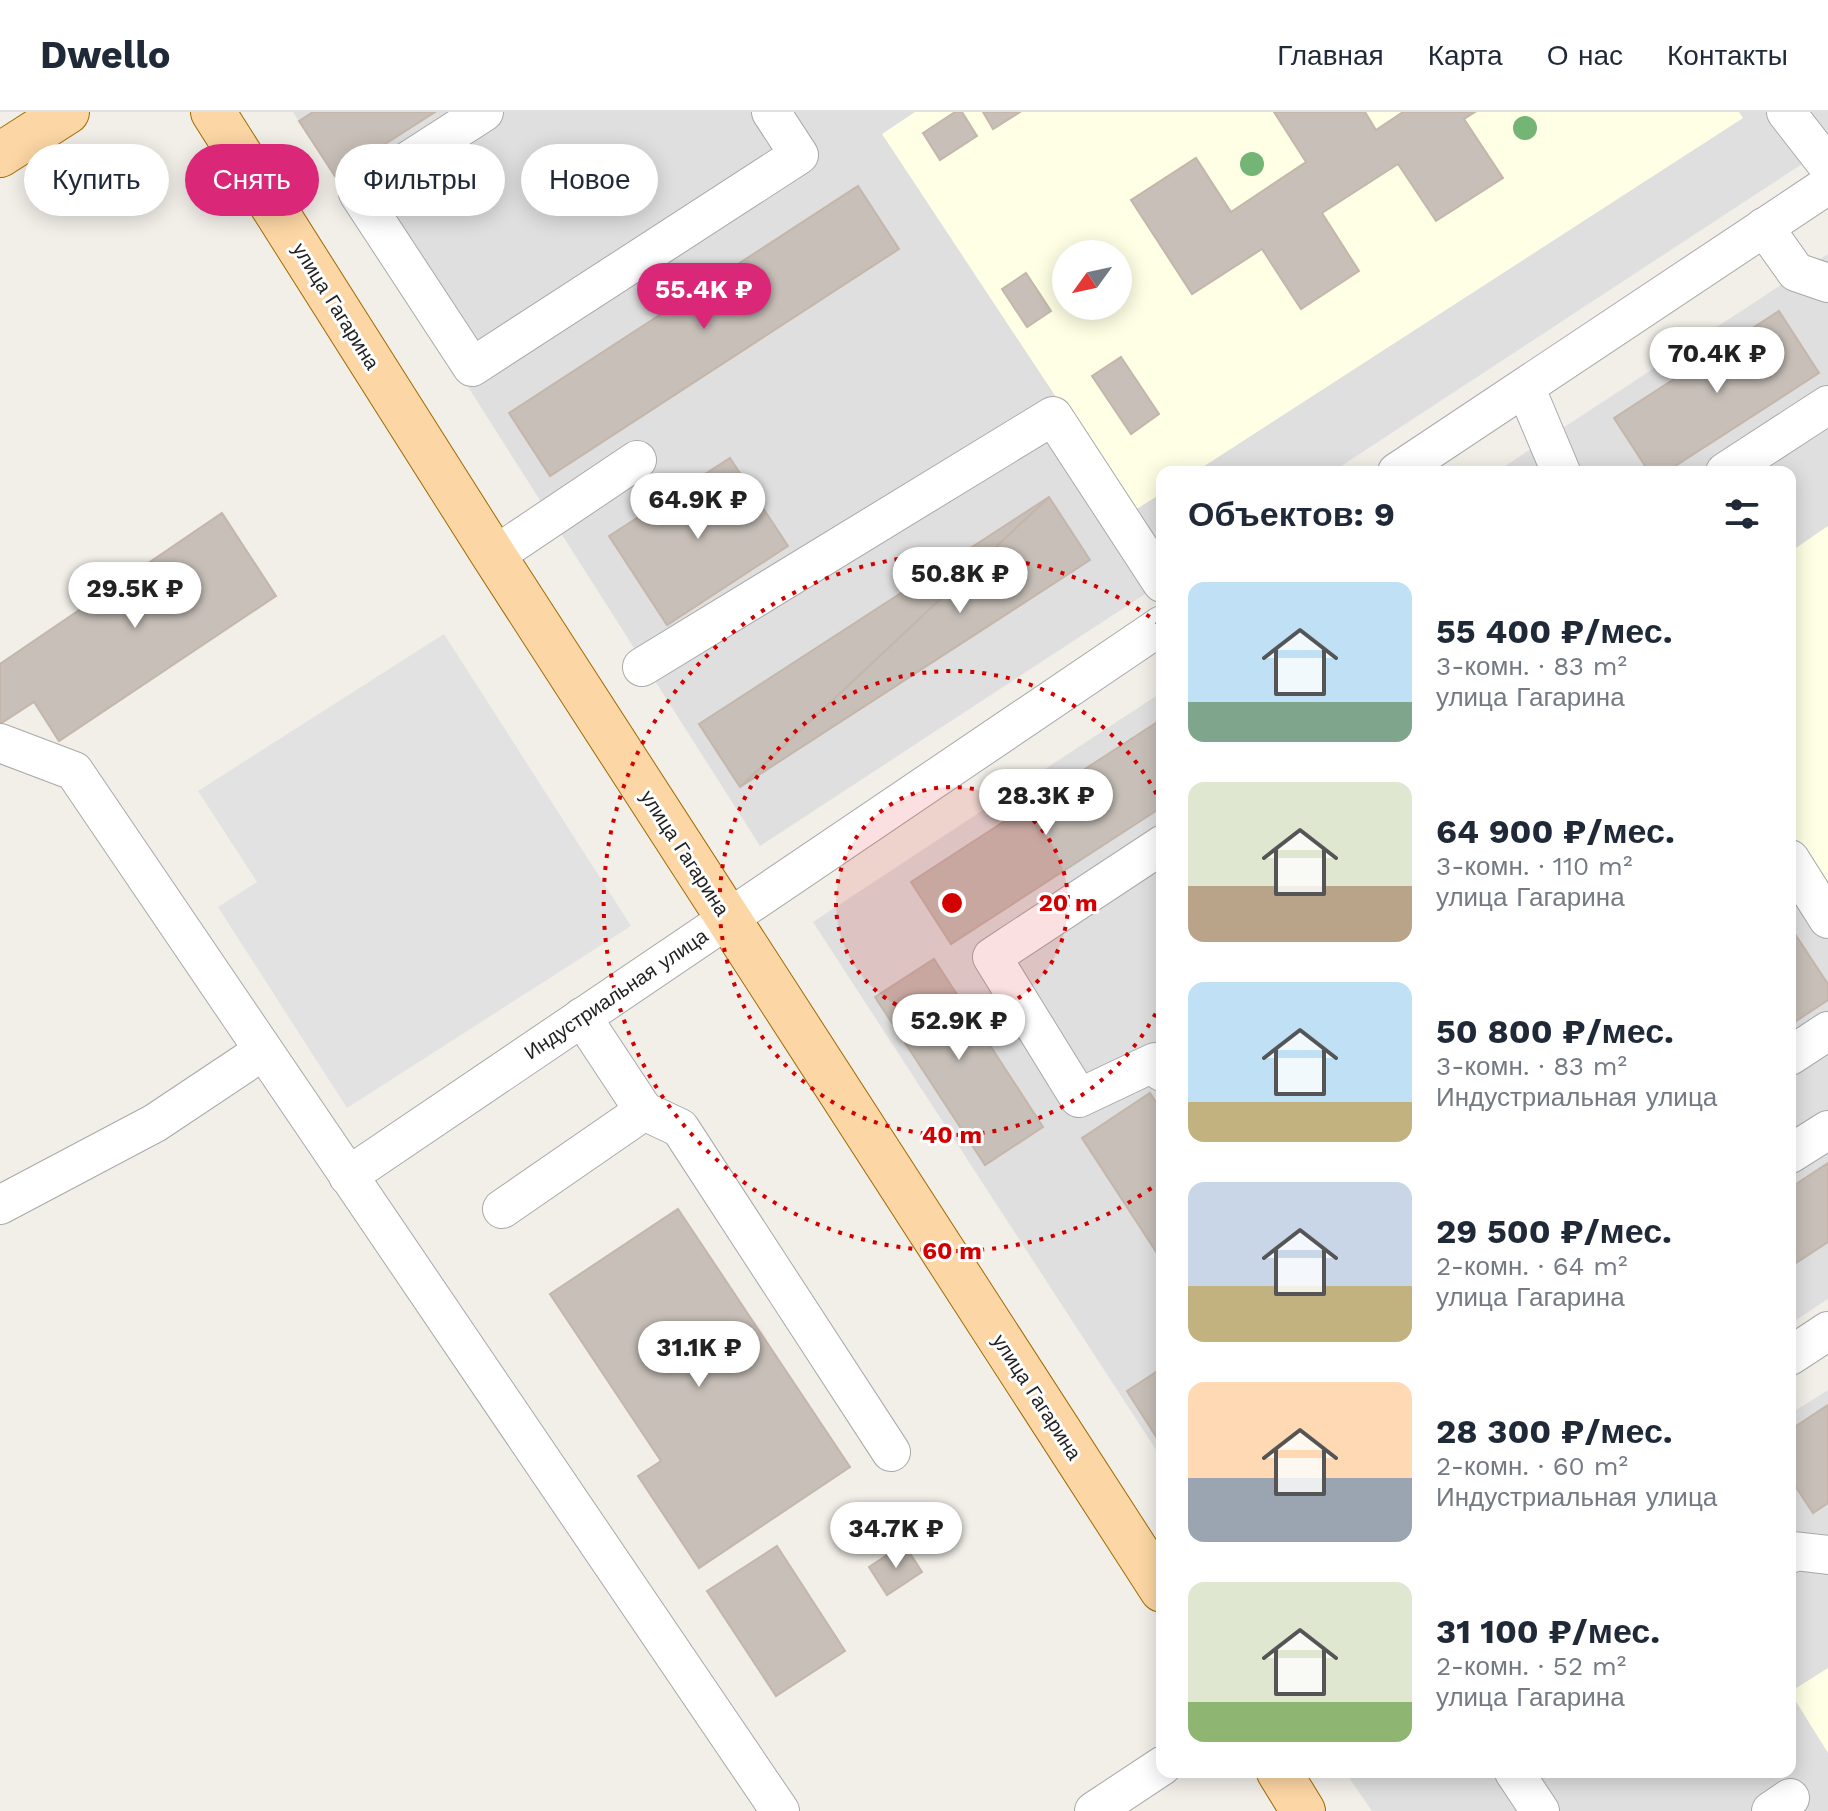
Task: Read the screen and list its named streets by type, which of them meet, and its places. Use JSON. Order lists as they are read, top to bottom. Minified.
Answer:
{"streets":{"main road":["улица Гагарина"],"street":["Индустриальная улица"]},"crossings":[["улица Гагарина","Индустриальная улица"]],"north":"bottom left","page":{"header":"Dwello","nav":["Главная","Карта","О нас","Контакты"],"chip":["Купить","Снять","Фильтры","Новое"],"price":["55.4K ₽","70.4K ₽","64.9K ₽","50.8K ₽","29.5K ₽","28.3K ₽","52.9K ₽","31.1K ₽","34.7K ₽"],"heading":"Объектов: 9","list":[{"name":"55 400 ₽/мес.","note":"3-комн. · 83 m² · улица Гагарина"},{"name":"64 900 ₽/мес.","note":"3-комн. · 110 m² · улица Гагарина"},{"name":"50 800 ₽/мес.","note":"3-комн. · 83 m² · Индустриальная улица"},{"name":"29 500 ₽/мес.","note":"2-комн. · 64 m² · улица Гагарина"},{"name":"28 300 ₽/мес.","note":"2-комн. · 60 m² · Индустриальная улица"},{"name":"31 100 ₽/мес.","note":"2-комн. · 52 m² · улица Гагарина"}]},"rings":["20 m","40 m","60 m"]}
